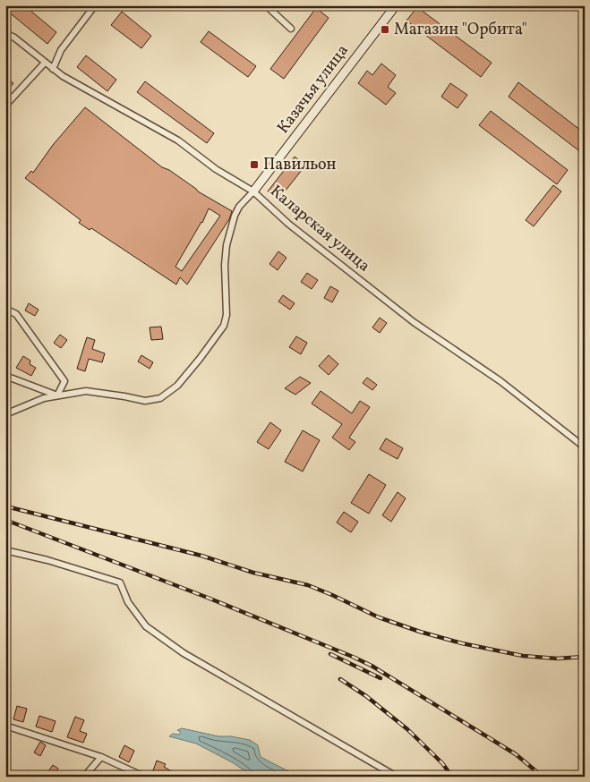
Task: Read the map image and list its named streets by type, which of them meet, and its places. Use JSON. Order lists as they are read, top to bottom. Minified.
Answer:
{"streets":{"street":["Казачья улица","Каларская улица"]},"crossings":[["Казачья улица","Каларская улица"]],"places":{"transit":["Магазин \"Орбита\"","Павильон"]}}
